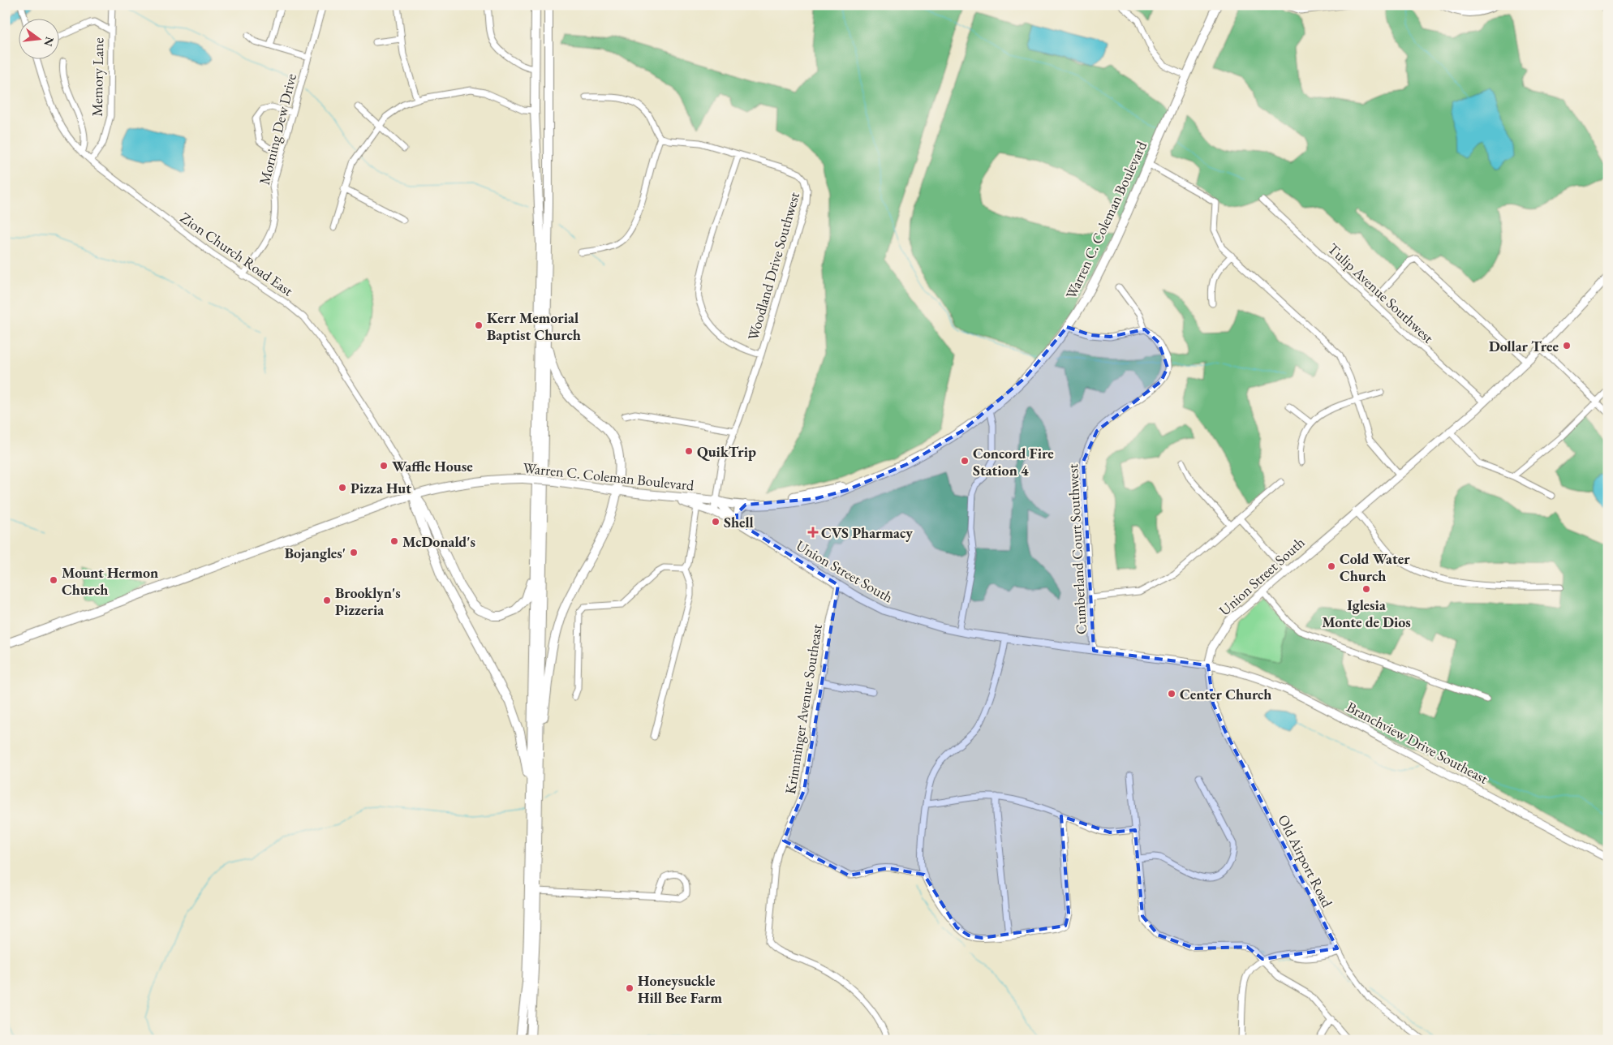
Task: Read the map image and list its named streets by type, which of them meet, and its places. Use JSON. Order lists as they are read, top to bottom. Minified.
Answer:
{"streets":{"highway":["Warren C. Coleman Boulevard"],"main road":["Union Street South","Branchview Drive Southeast"],"street":["Memory Lane","Morning Dew Drive","Zion Church Road East","Woodland Drive Southwest","Tulip Avenue Southwest","Cumberland Court Southwest","Krimminger Avenue Southeast","Old Airport Road"]},"crossings":[["Memory Lane","Zion Church Road East"],["Morning Dew Drive","Zion Church Road East"],["Warren C. Coleman Boulevard","Zion Church Road East"],["Warren C. Coleman Boulevard","Woodland Drive Southwest"],["Warren C. Coleman Boulevard","Union Street South"],["Woodland Drive Southwest","Union Street South"],["Tulip Avenue Southwest","Union Street South"],["Cumberland Court Southwest","Union Street South"],["Union Street South","Krimminger Avenue Southeast"],["Union Street South","Branchview Drive Southeast"],["Union Street South","Old Airport Road"],["Branchview Drive Southeast","Old Airport Road"]],"places":{"other":["Kerr Memorial Baptist Church","Dollar Tree","QuikTrip","Concord Fire Station 4","Waffle House","Pizza Hut","Shell","McDonald's","Bojangles'","Cold Water Church","Mount Hermon Church","Iglesia Monte de Dios","Brooklyn's Pizzeria","Center Church","Honeysuckle Hill Bee Farm"],"health":["CVS Pharmacy"]},"north":"right"}
